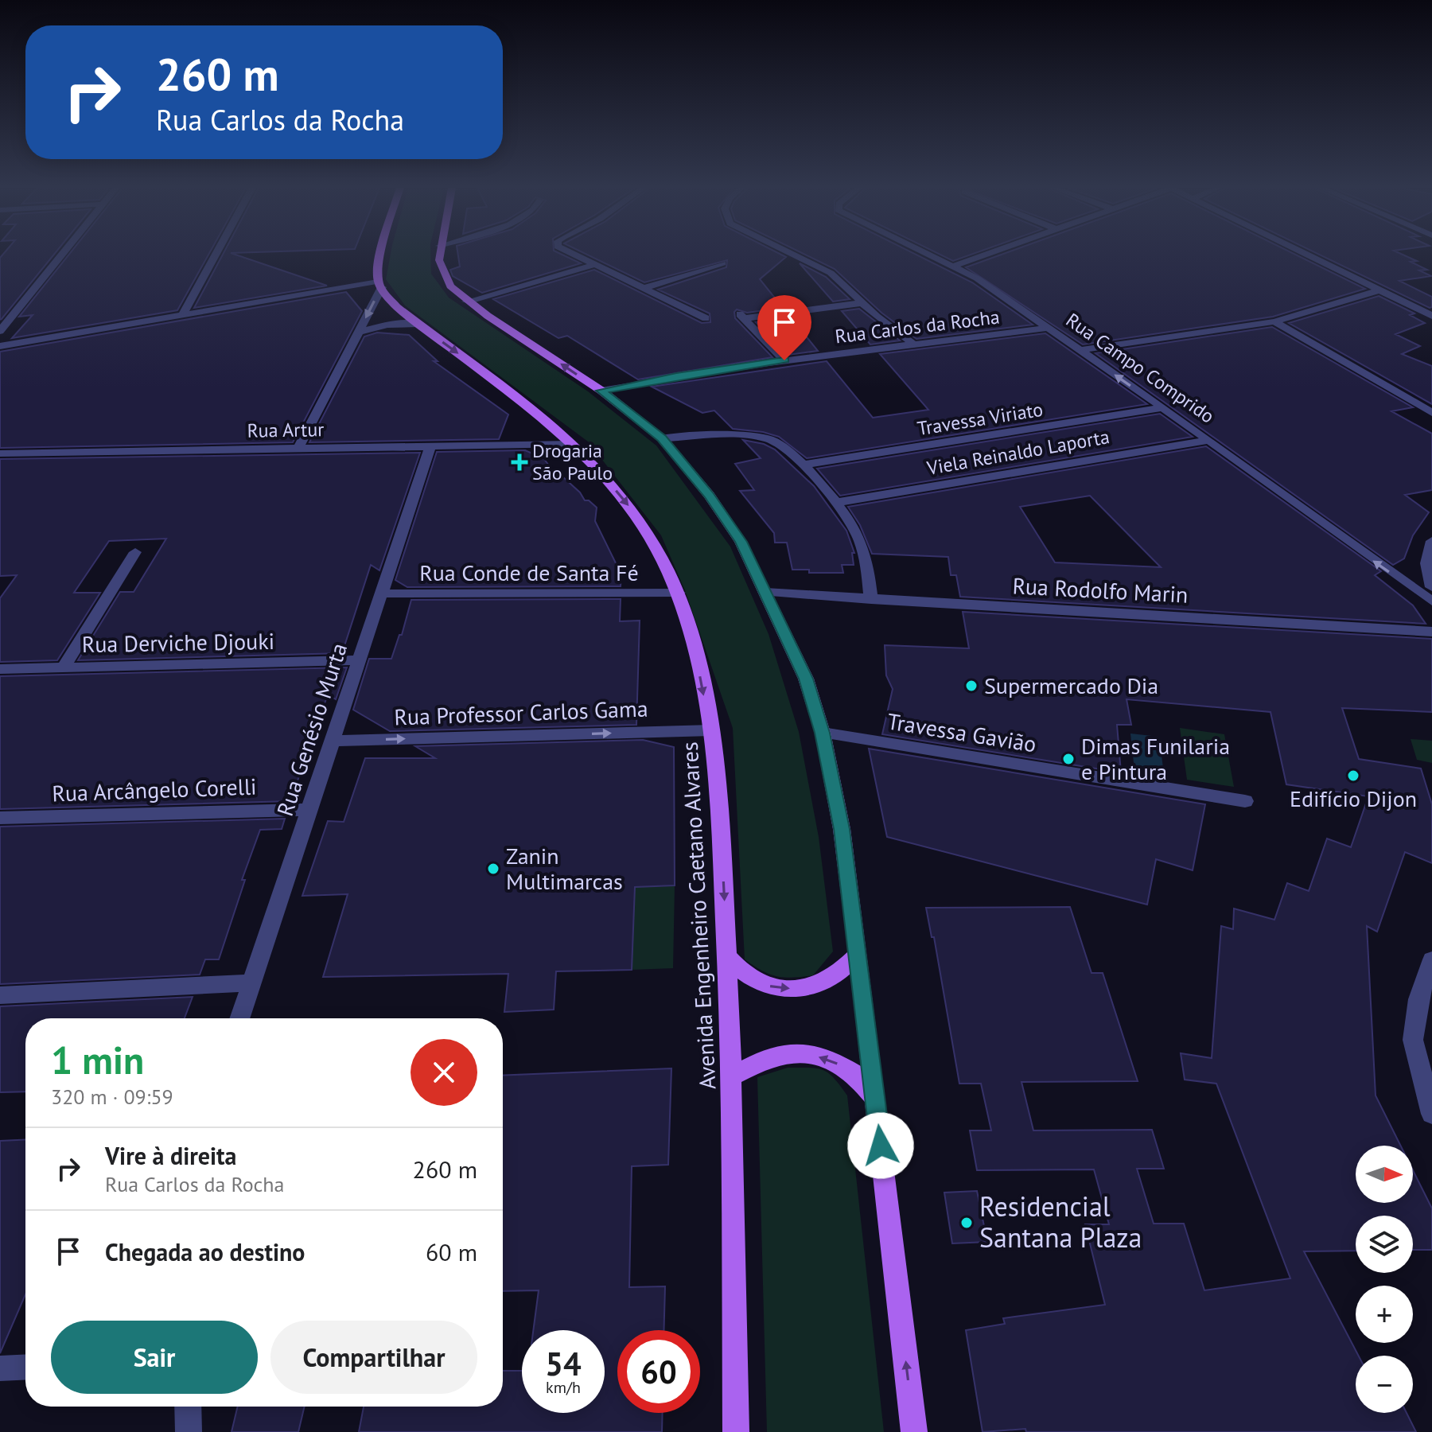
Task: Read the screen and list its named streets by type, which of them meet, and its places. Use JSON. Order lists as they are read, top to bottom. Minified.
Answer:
{"streets":{"main road":["Avenida Engenheiro Caetano Alvares"],"street":["Rua Carlos da Rocha","Rua Campo Comprido","Travessa Viriato","Rua Artur","Viela Reinaldo Laporta","Rua Conde de Santa Fé","Rua Rodolfo Marin","Rua Derviche Djouki","Rua Professor Carlos Gama","Rua Genésio Murta","Travessa Gavião","Rua Arcângelo Corelli"]},"crossings":[["Rua Carlos da Rocha","Rua Campo Comprido"],["Rua Campo Comprido","Travessa Viriato"],["Rua Campo Comprido","Viela Reinaldo Laporta"],["Rua Artur","Rua Genésio Murta"],["Rua Artur","Avenida Engenheiro Caetano Alvares"],["Rua Conde de Santa Fé","Rua Genésio Murta"],["Rua Conde de Santa Fé","Avenida Engenheiro Caetano Alvares"],["Rua Derviche Djouki","Rua Genésio Murta"],["Rua Professor Carlos Gama","Rua Genésio Murta"],["Rua Professor Carlos Gama","Avenida Engenheiro Caetano Alvares"],["Rua Genésio Murta","Rua Arcângelo Corelli"]],"one_way":["Rua Campo Comprido","Rua Professor Carlos Gama"],"places":{"health":["Drogaria São Paulo"],"other":["Supermercado Dia","Dimas Funilaria e Pintura","Edifício Dijon","Zanin Multimarcas","Residencial Santana Plaza"]},"north":"right","page":{"turn":["260 m","Rua Carlos da Rocha"],"heading":["1 min","320 m · 09:59"],"list":[{"name":"Vire à direita","note":"Rua Carlos da Rocha","value":"260 m"},{"name":"Chegada ao destino","value":"60 m"}],"map_buttons":["+","−"],"buttons":["Sair","Compartilhar"],"speed":"54 km/h","limit":"60"}}
